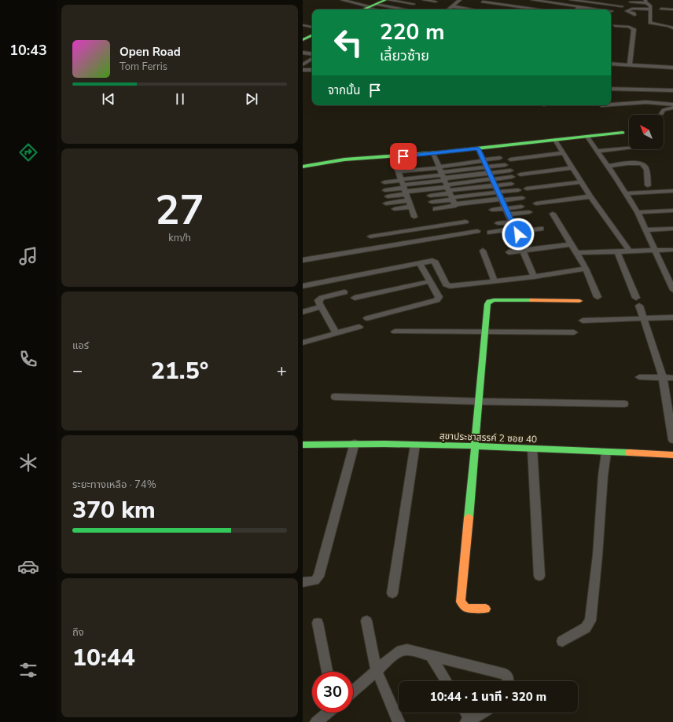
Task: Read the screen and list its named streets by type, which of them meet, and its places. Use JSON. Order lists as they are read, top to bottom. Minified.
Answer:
{"streets":{"street":["สุขาประชาสรรค์ 2 ซอย 40"]},"north":"top left","page":{"tabs":"10:43","turn":["220 m","เลี้ยวซ้าย"],"song":["Open Road","Tom Ferris"],"then":"จากนั้น","tile":[["27","km/h"],"แอร์",["ระยะทางเหลือ · 74%","370 km"],["ถึง","10:44"]],"heat":["−","21.5°","+"],"limit":"30","trip":"10:44 · 1 นาที · 320 m"}}
